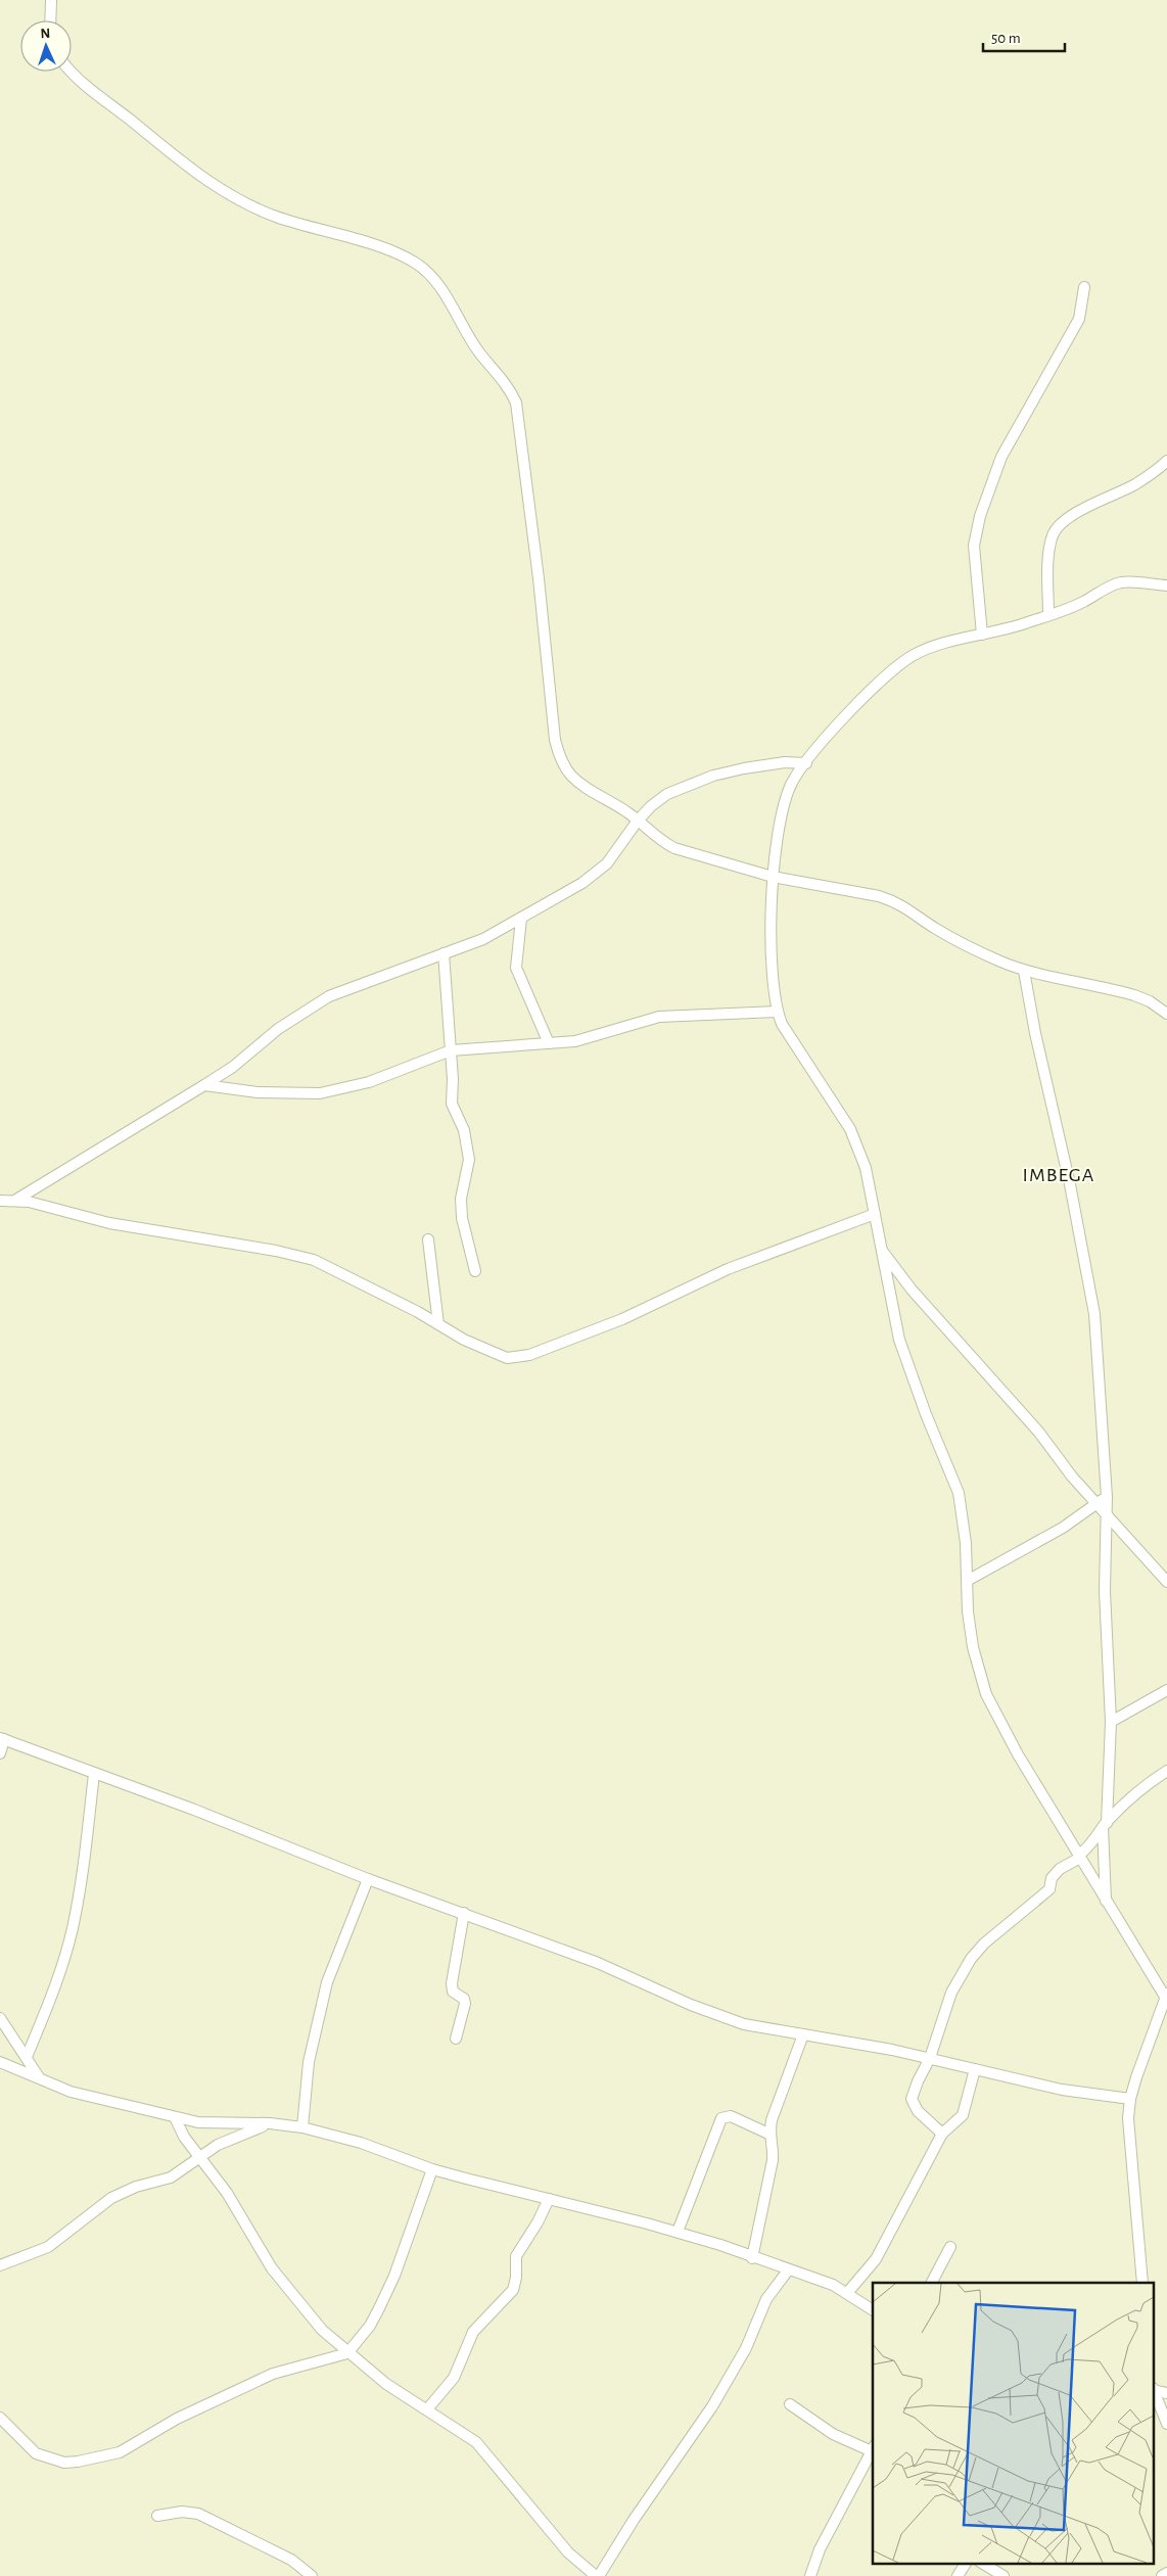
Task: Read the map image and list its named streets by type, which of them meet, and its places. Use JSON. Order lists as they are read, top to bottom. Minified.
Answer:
{"districts":["IMBEGA"],"scale_bar":"50 m","north":"top"}
